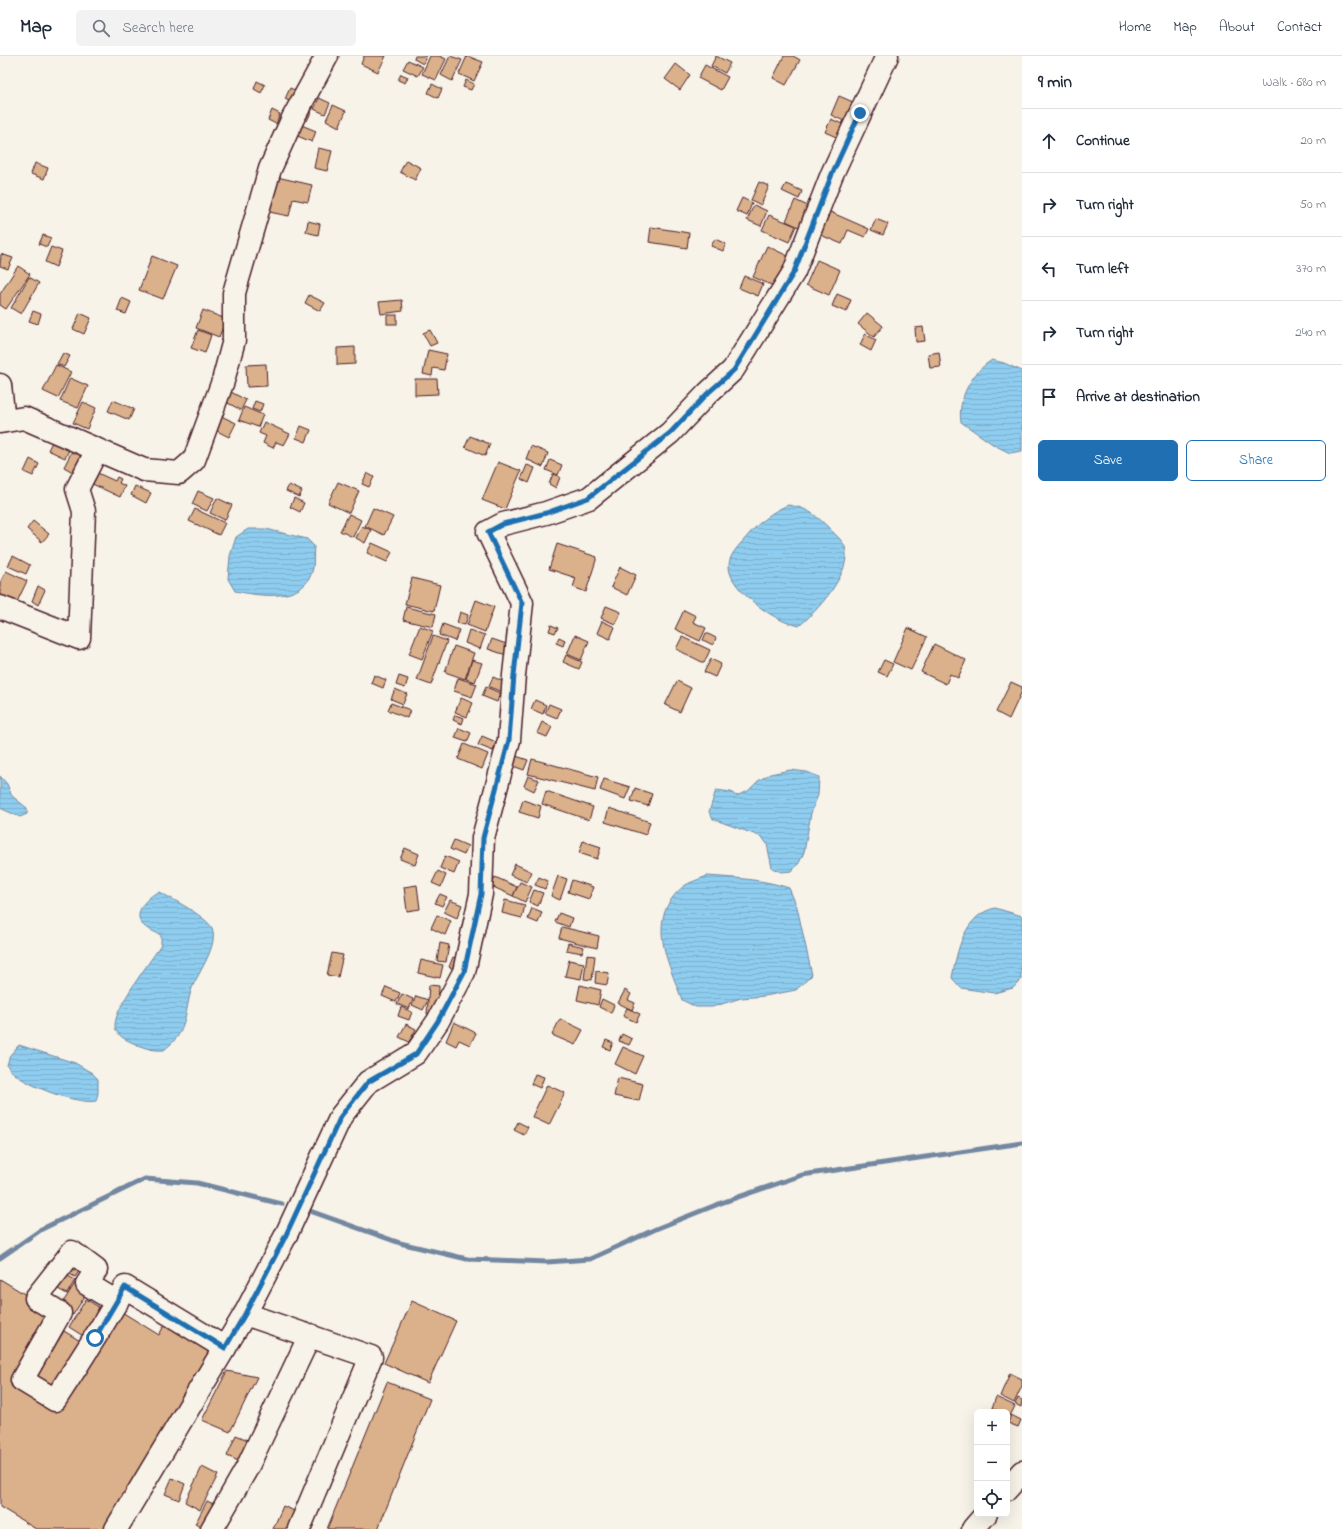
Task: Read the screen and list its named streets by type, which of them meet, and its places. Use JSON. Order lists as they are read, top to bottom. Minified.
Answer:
{"page":{"header":"Map","search":"Search here","nav":["Home","Map","About","Contact"],"heading":["9 min","Walk · 680 m"],"list":[["Continue","20 m"],["Turn right","50 m"],["Turn left","370 m"],["Turn right","240 m"],"Arrive at destination"],"buttons":["Save","Share"],"map_buttons":["+","−"]}}
